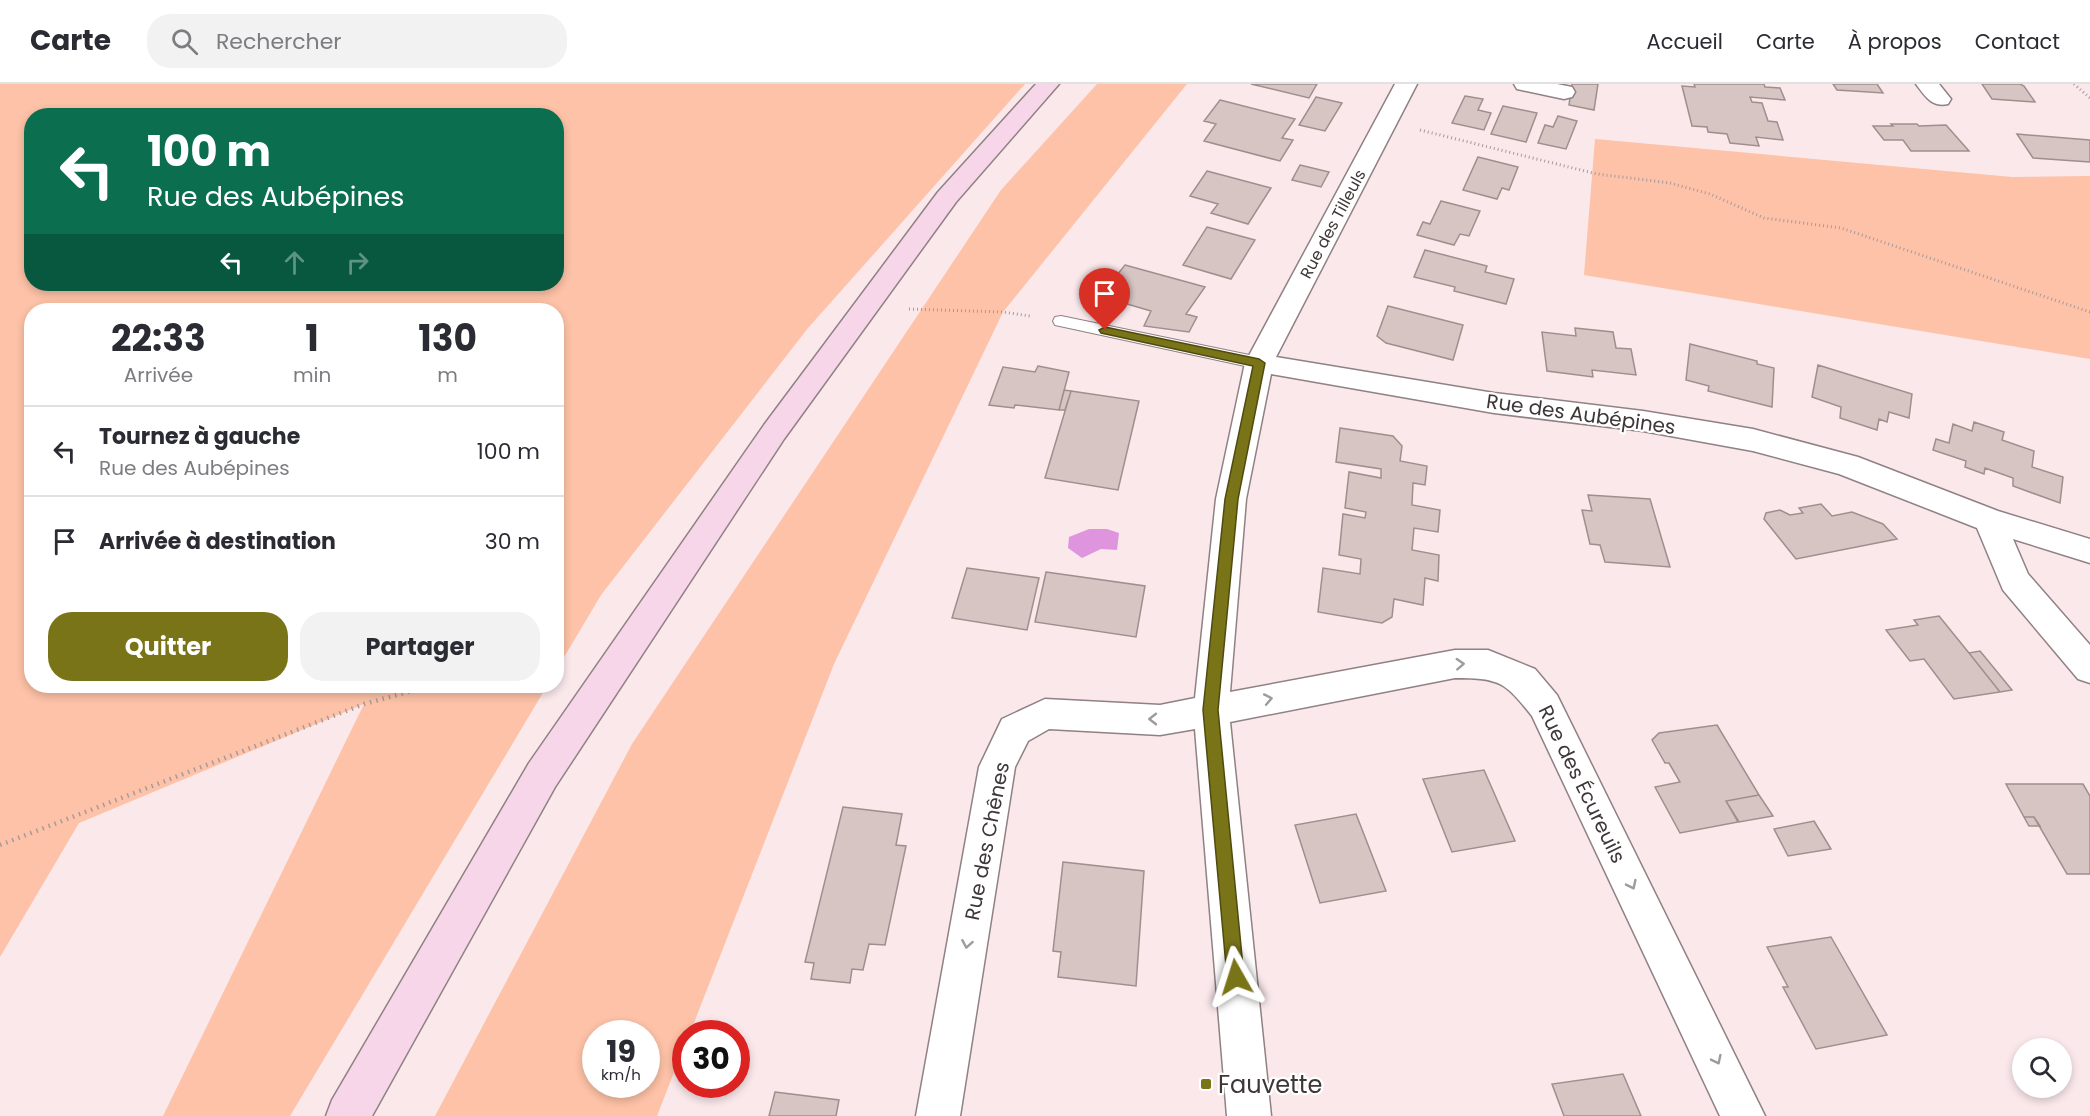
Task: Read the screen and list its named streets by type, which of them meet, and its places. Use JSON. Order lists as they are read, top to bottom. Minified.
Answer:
{"streets":{"street":["Rue des Tilleuls","Rue des Aubépines","Rue des Écureuils","Rue des Chênes"]},"crossings":[["Rue des Tilleuls","Rue des Aubépines"],["Rue des Tilleuls","Rue des Écureuils"],["Rue des Tilleuls","Rue des Chênes"],["Rue des Écureuils","Rue des Chênes"]],"one_way":["Rue des Écureuils","Rue des Chênes"],"places":{"transit":["Fauvette"]},"page":{"header":"Carte","search":"Rechercher","nav":["Accueil","Carte","À propos","Contact"],"turn":["100 m","Rue des Aubépines"],"eta":["22:33","Arrivée","1","min","130","m"],"list":[{"name":"Tournez à gauche","note":"Rue des Aubépines","value":"100 m"},{"name":"Arrivée à destination","value":"30 m"}],"buttons":["Quitter","Partager"],"speed":"19 km/h","limit":"30"}}
